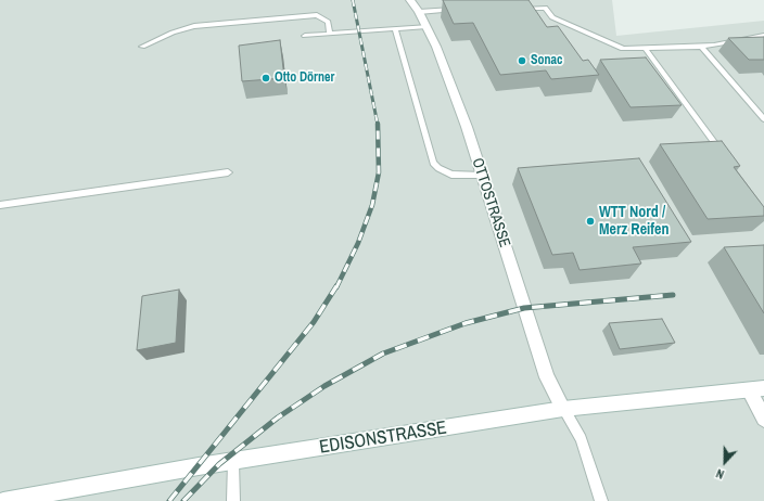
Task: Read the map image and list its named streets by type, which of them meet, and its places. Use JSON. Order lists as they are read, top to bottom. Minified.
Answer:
{"streets":{"street":["OTTOSTRASSE","EDISONSTRASSE"]},"crossings":[["OTTOSTRASSE","EDISONSTRASSE"]],"places":["Sonac","Otto Dörner","WTT Nord / Merz Reifen"],"north":"bottom"}
